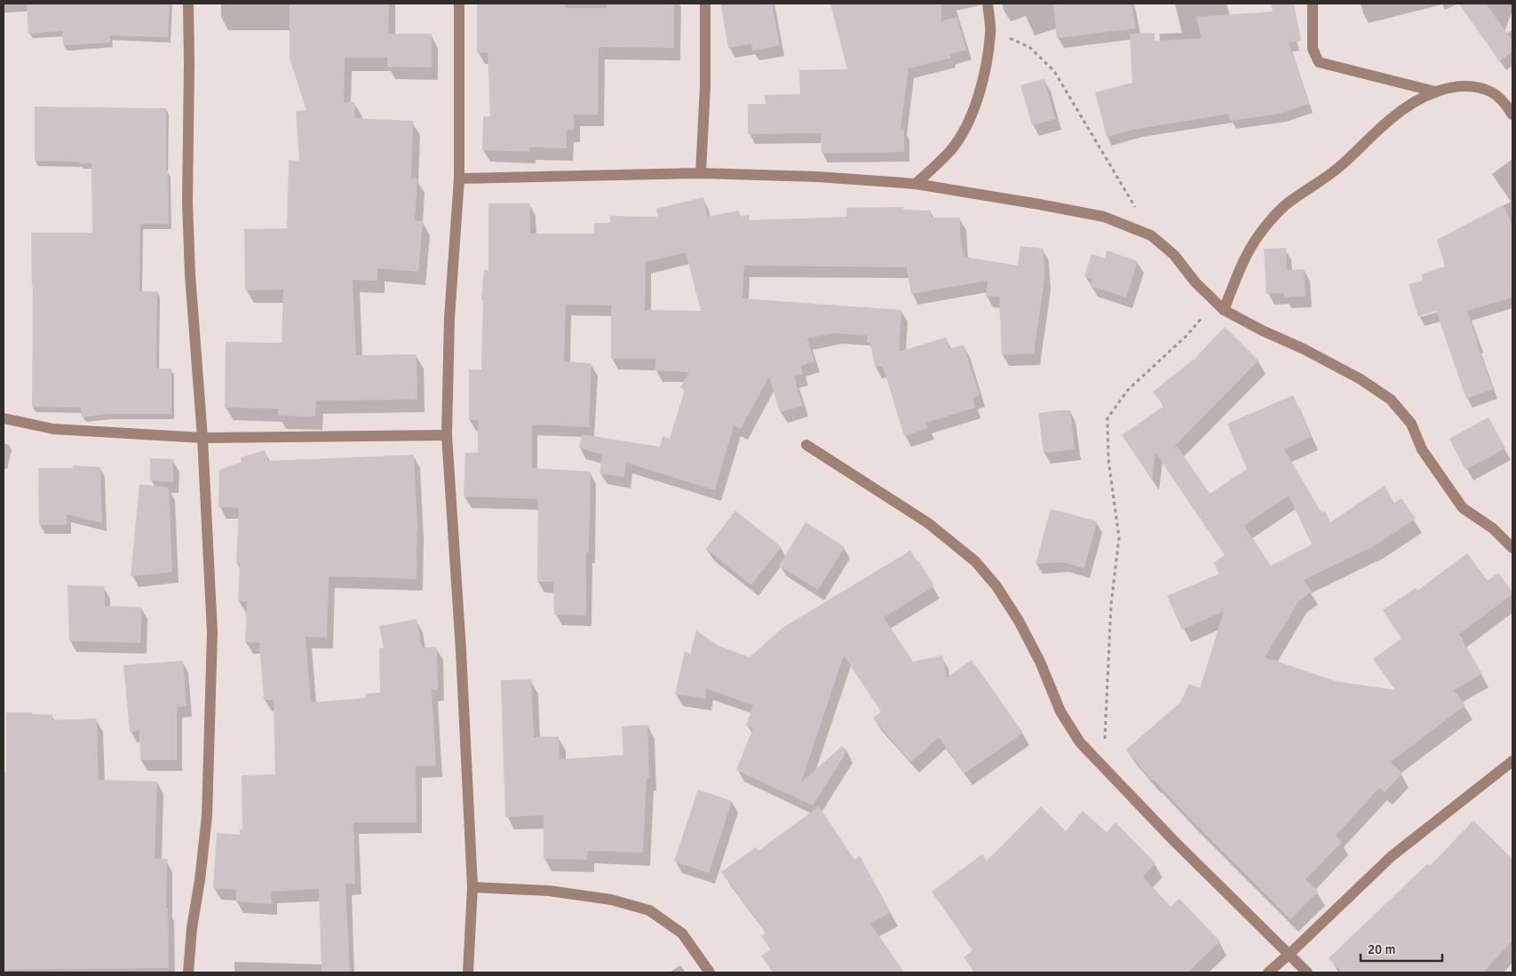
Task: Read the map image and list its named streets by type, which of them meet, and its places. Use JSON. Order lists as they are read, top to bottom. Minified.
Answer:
{"scale_bar":"20 m"}
